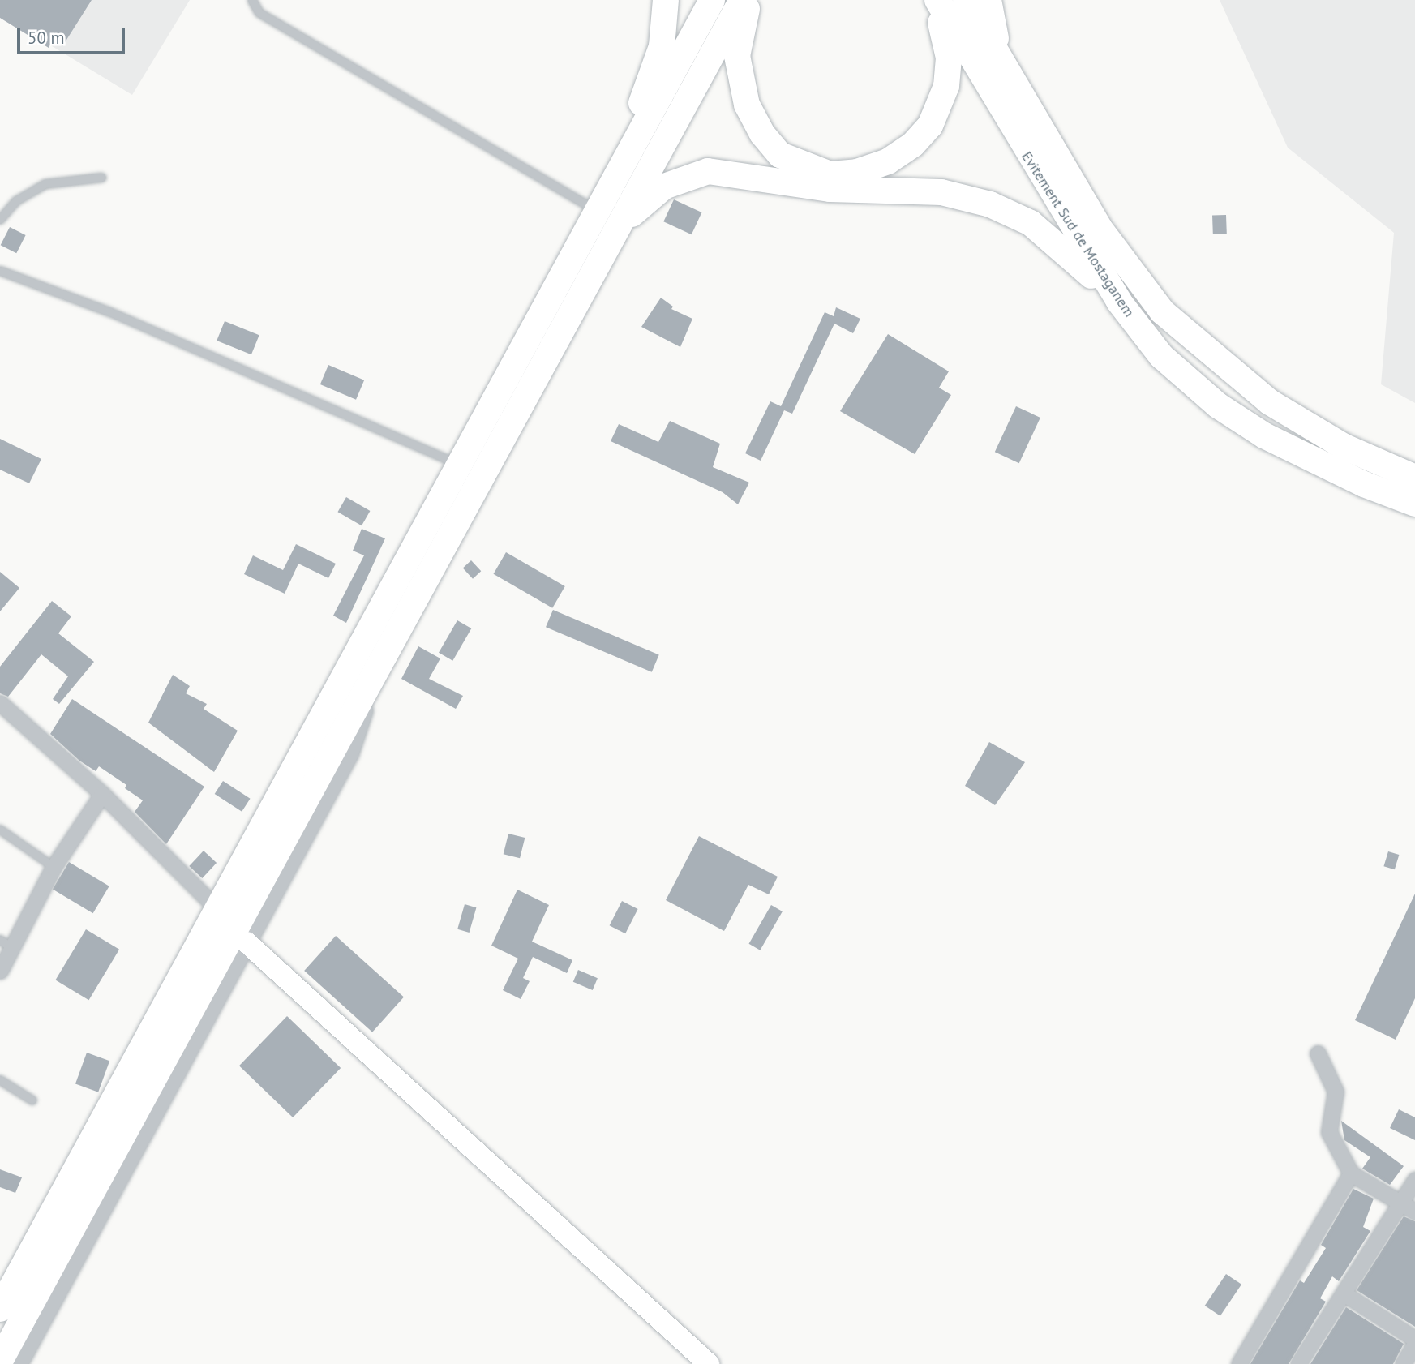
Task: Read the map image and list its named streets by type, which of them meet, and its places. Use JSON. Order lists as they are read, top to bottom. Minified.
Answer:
{"streets":{"highway":["Evitement Sud de Mostaganem"]},"scale_bar":"50 m"}
